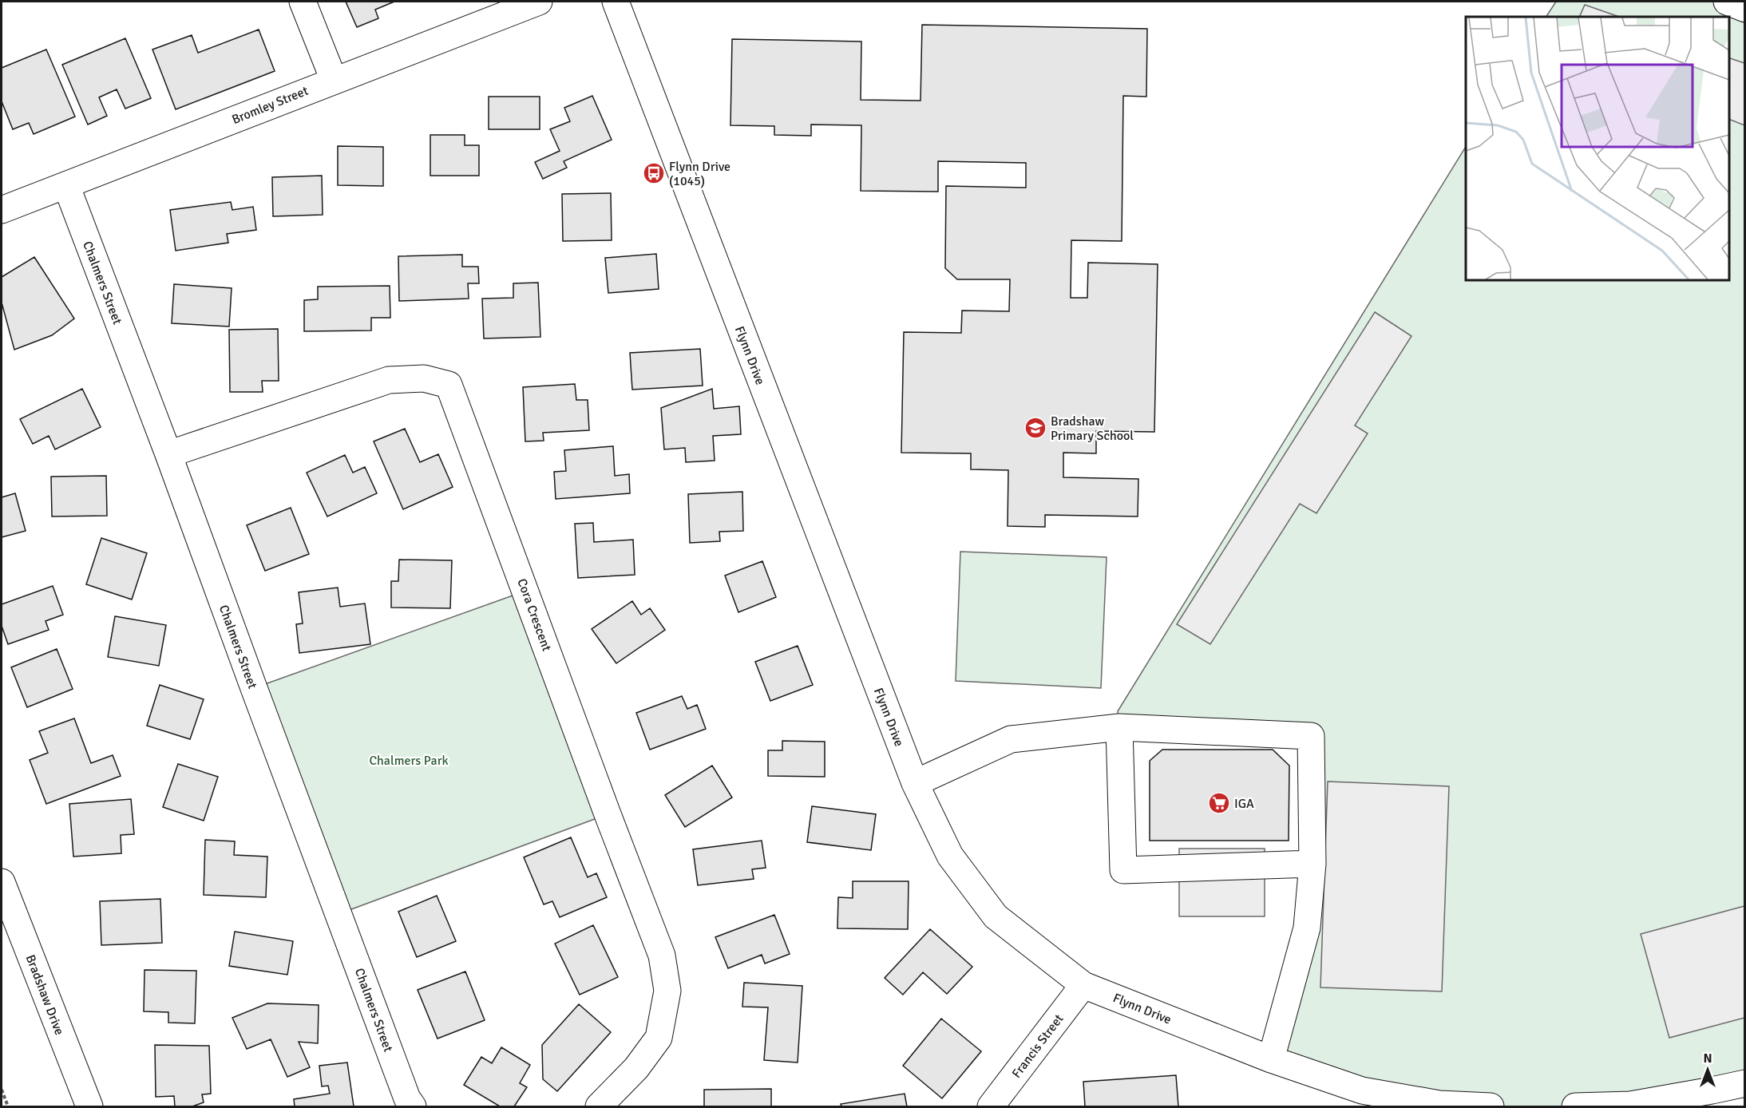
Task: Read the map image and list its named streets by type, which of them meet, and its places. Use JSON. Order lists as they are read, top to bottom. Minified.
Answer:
{"streets":{"street":["Bromley Street","Chalmers Street","Flynn Drive","Cora Crescent","Bradshaw Drive","Francis Street"]},"crossings":[["Bromley Street","Chalmers Street"],["Chalmers Street","Cora Crescent"],["Flynn Drive","Francis Street"]],"parks":["Chalmers Park"],"places":{"bus stop":["Flynn Drive (1045)"],"school or university":["Bradshaw Primary School"],"supermarket":["IGA"]},"north":"top"}
